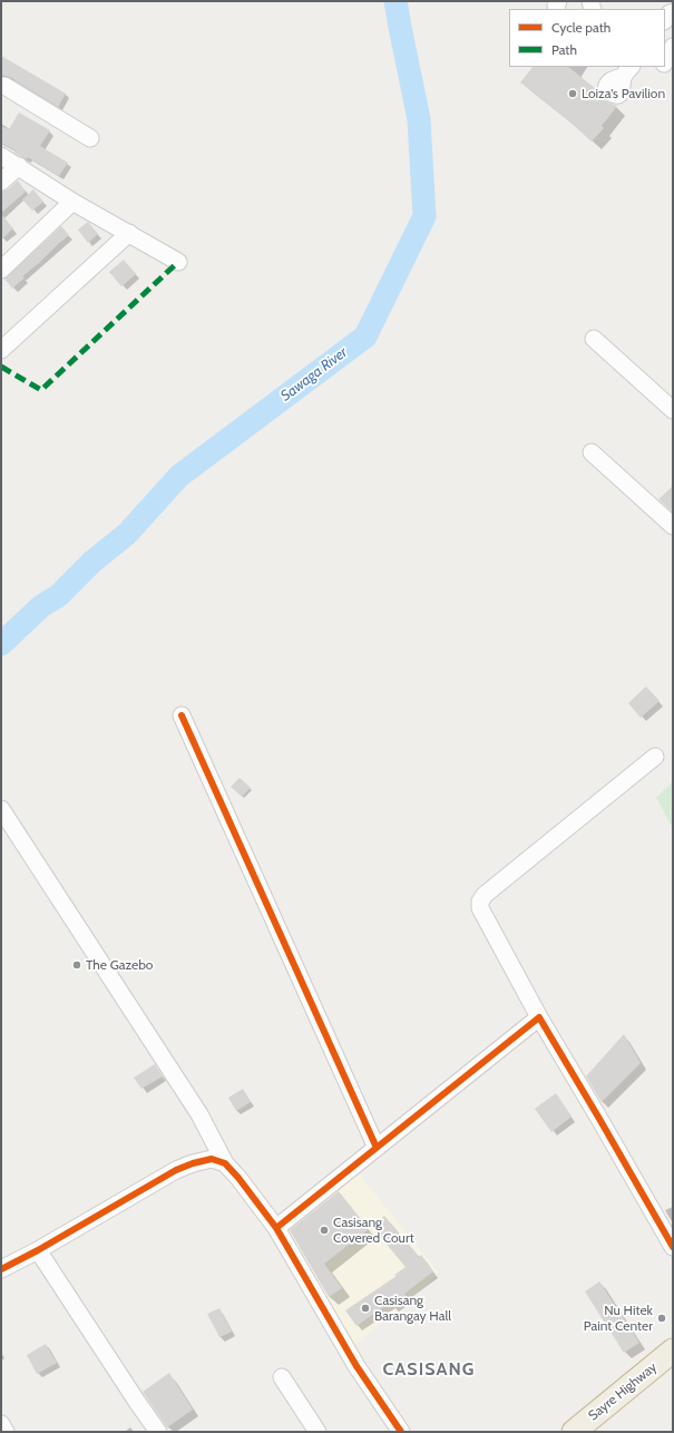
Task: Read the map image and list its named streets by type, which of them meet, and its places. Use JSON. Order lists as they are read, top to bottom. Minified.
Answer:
{"streets":{"highway":["Sayre Highway"]},"districts":["CASISANG"],"water":["Sawaga River"],"places":["Loiza's Pavilion","The Gazebo","Casisang Covered Court","Casisang Barangay Hall","Nu Hitek Paint Center"],"legend":["Cycle path","Path"]}
